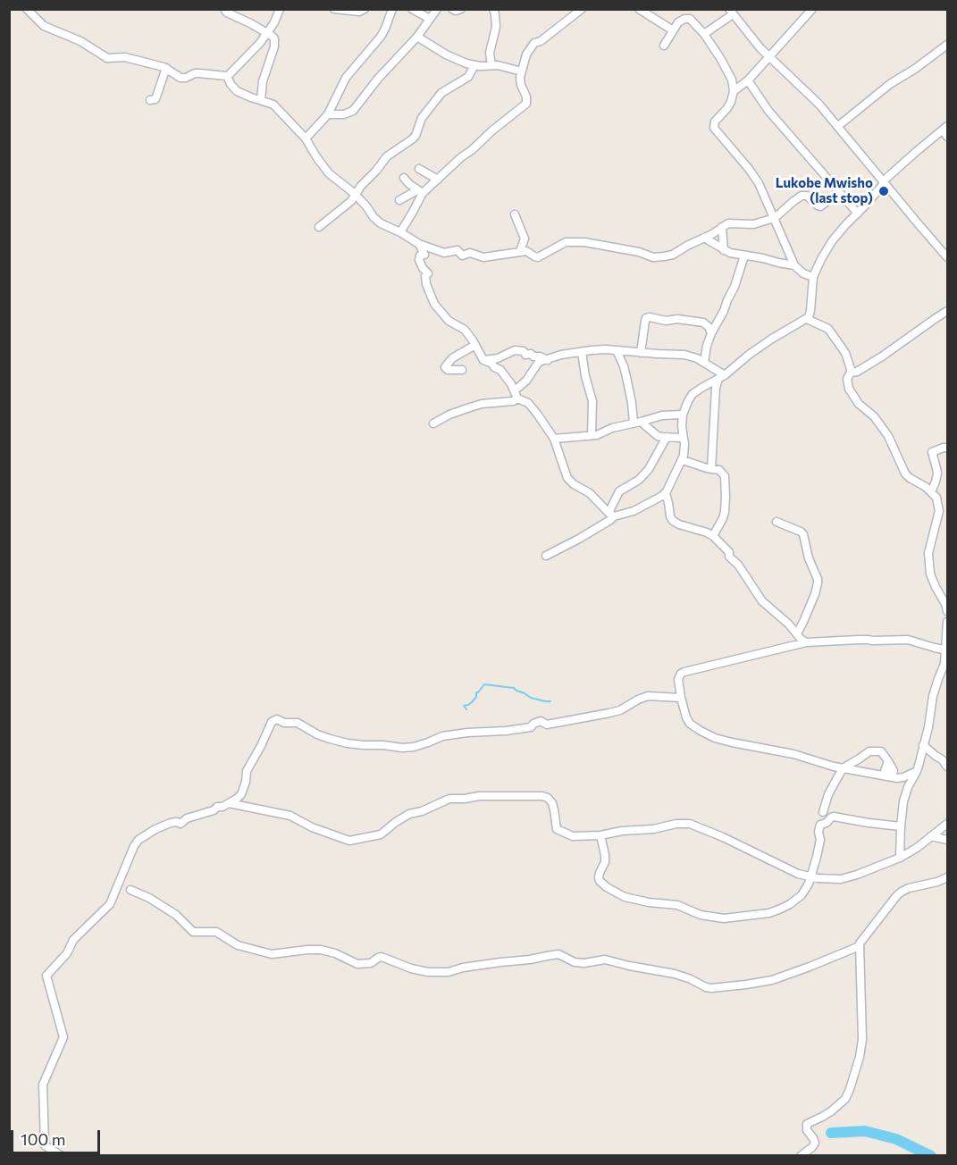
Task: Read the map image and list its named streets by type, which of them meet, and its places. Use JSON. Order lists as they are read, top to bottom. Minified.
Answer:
{"places":["Lukobe Mwisho (last stop)"],"scale_bar":"100 m"}
